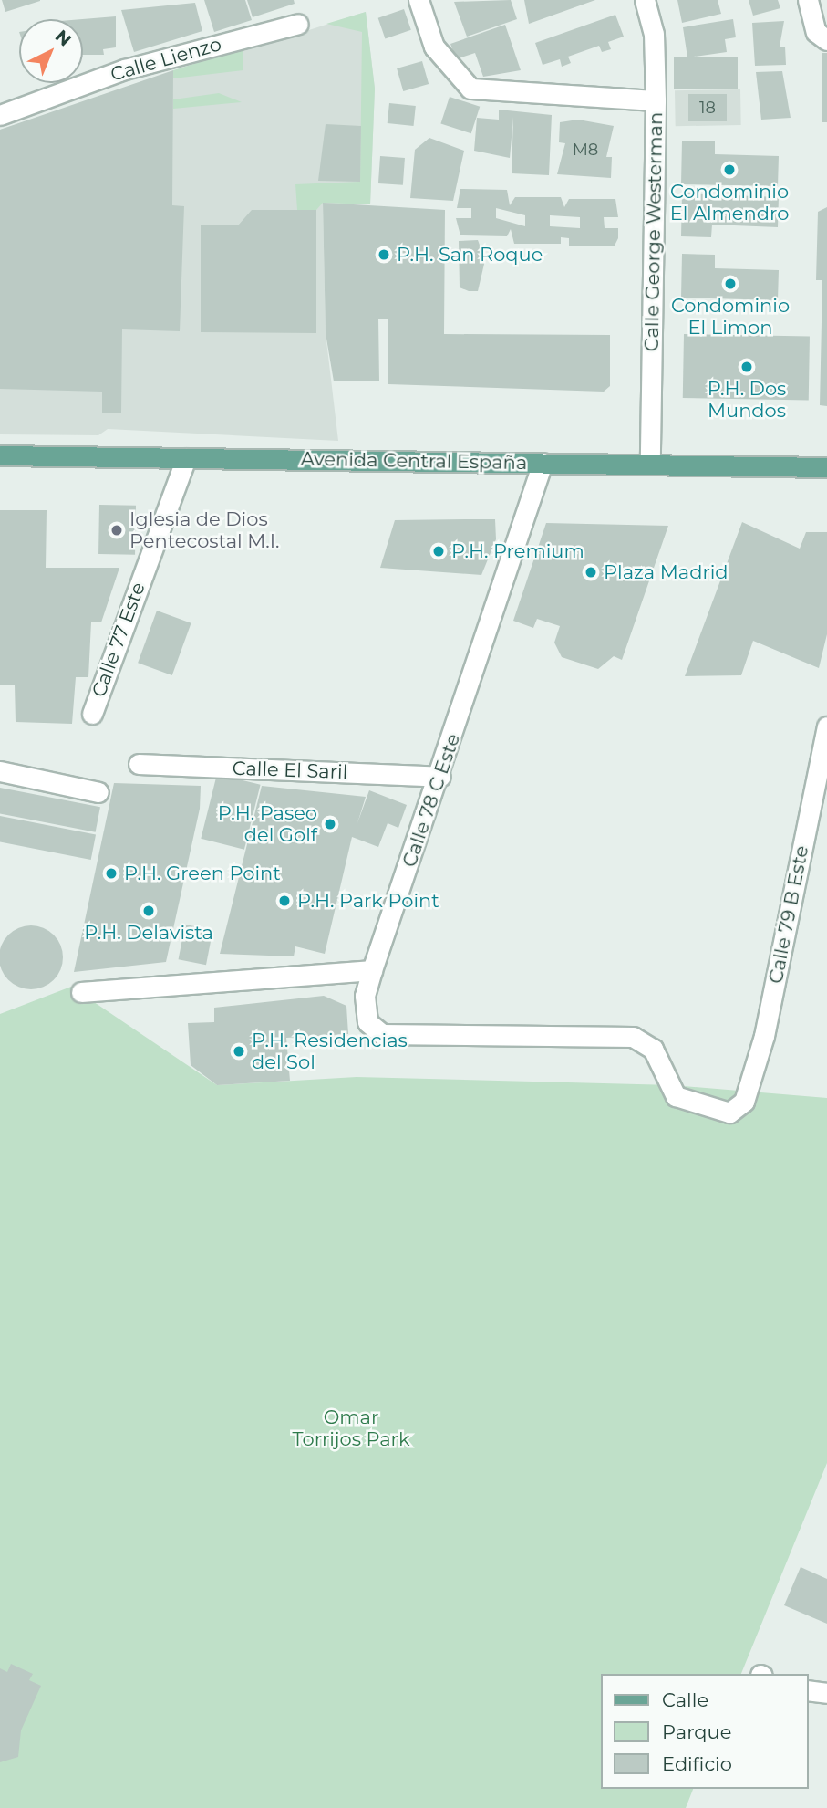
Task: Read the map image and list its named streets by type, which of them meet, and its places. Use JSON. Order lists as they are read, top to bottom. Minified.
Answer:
{"streets":{"main road":["Avenida Central España"],"street":["Calle Lienzo","Calle George Westerman","Calle 77 Este","Calle El Saril","Calle 78 C Este","Calle 79 B Este"]},"crossings":[["Calle George Westerman","Avenida Central España"],["Avenida Central España","Calle 77 Este"],["Avenida Central España","Calle 78 C Este"],["Calle El Saril","Calle 78 C Este"],["Calle 78 C Este","Calle 79 B Este"]],"parks":["Omar Torrijos Park"],"places":["Condominio El Almendro","P.H. San Roque","Condominio El Limon","P.H. Dos Mundos","Iglesia de Dios Pentecostal M.I.","P.H. Premium","Plaza Madrid","P.H. Paseo del Golf","P.H. Green Point","P.H. Park Point","P.H. Delavista","P.H. Residencias del Sol"],"house_numbers":["18","M8"],"legend":["Calle","Parque","Edificio"],"north":"top right"}
